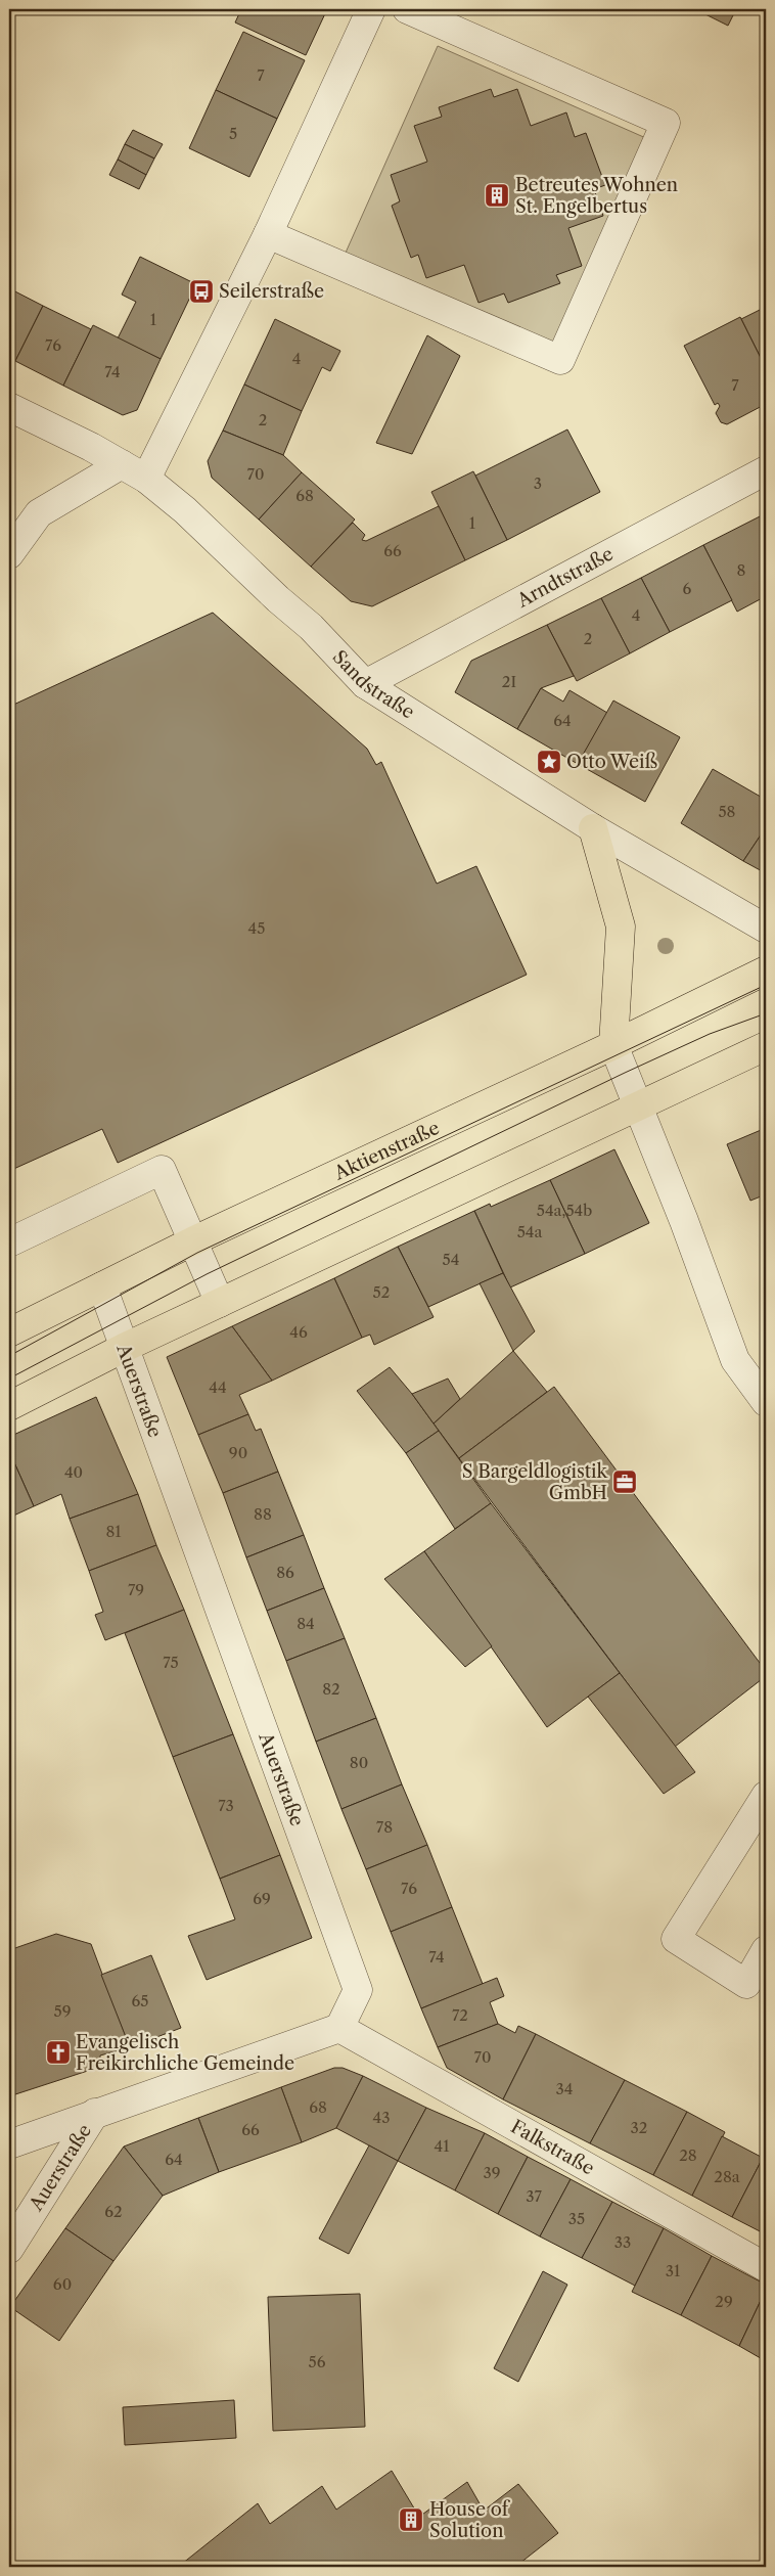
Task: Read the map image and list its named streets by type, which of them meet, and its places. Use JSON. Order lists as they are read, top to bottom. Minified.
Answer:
{"streets":{"main road":["Aktienstraße"],"street":["Arndtstraße","Sandstraße","Auerstraße","Falkstraße"]},"crossings":[["Arndtstraße","Sandstraße"],["Aktienstraße","Auerstraße"],["Auerstraße","Falkstraße"]],"places":{"building":["Betreutes Wohnen St. Engelbertus","House of Solution"],"bus stop":["Seilerstraße"],"place":["Otto Weiß"],"office":["S Bargeldlogistik GmbH"],"church":["Evangelisch Freikirchliche Gemeinde"]},"house_numbers":["7","5","1","76","4","74","7","2","70","3","68","1","66","8","6","4","2","2I","64","58","45","54a,54b","54a","54","52","46","44","90","40","88","81","86","79","84","75","82","80","73","78","76","69","74","65","59","72","70","34","68","43","32","66","41","28","64","39","28a","37","62","35","33","31","60","29","56"]}
